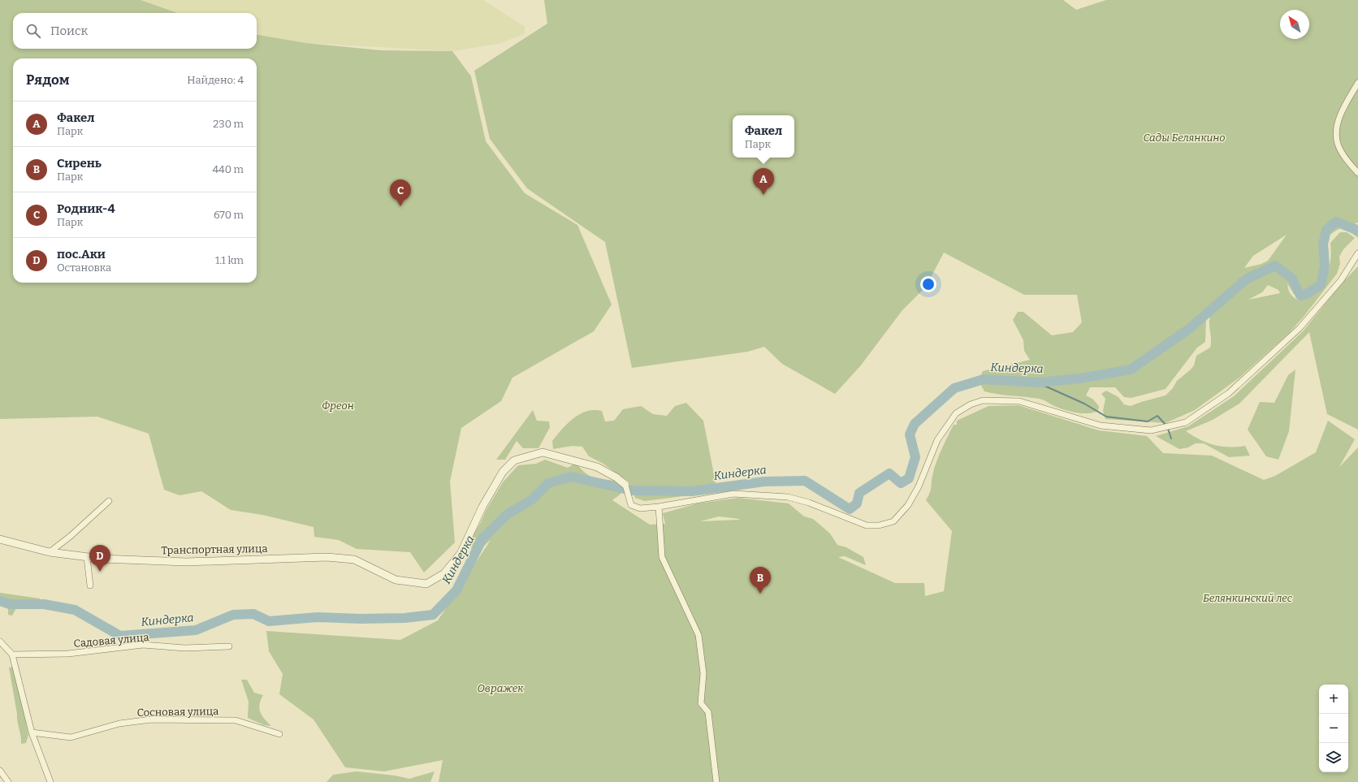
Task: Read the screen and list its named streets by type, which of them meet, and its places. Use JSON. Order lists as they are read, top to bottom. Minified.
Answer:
{"streets":{"street":["Транспортная улица","Садовая улица","Сосновая улица"]},"water":["Киндерка"],"parks":["Сады Белянкино","Фреон","Белянкинский лес","Овражек"],"north":"top left","page":{"search":"Поиск","heading":["Рядом","Найдено: 4"],"list":[{"mark":"A","name":"Факел","note":"Парк","value":"230 m"},{"mark":"B","name":"Сирень","note":"Парк","value":"440 m"},{"mark":"C","name":"Родник-4","note":"Парк","value":"670 m"},{"mark":"D","name":"пос.Аки","note":"Остановка","value":"1.1 km"}],"popup":["Факел","Парк"],"pins":["A","C","D","B"],"map_buttons":["+","−"]}}
